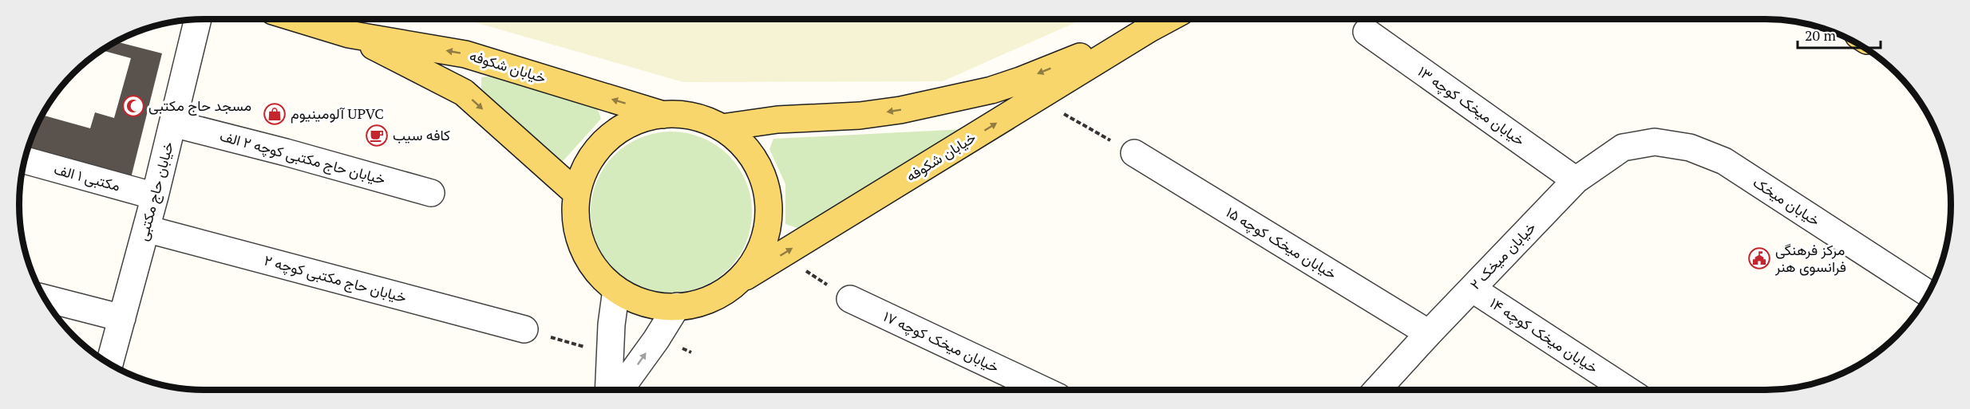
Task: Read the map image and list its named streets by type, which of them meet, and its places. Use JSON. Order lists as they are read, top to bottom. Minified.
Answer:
{"streets":{"main road":["خیابان شکوفه"],"street":["خیابان میخک کوچه ۱۳","خیابان حاج مکتبی کوچه ۲ الف","مکتبی ۱ الف","خیابان حاج مکتبی","خیابان میخک","خیابان میخک کوچه ۱۵","خیابان میخک ۲","خیابان حاج مکتبی کوچه ۲","خیابان میخک کوچه ۱۴","خیابان میخک کوچه ۱۷"]},"crossings":[["خیابان میخک کوچه ۱۳","خیابان میخک ۲"],["خیابان حاج مکتبی کوچه ۲ الف","خیابان حاج مکتبی"],["مکتبی ۱ الف","خیابان حاج مکتبی"],["خیابان حاج مکتبی","خیابان حاج مکتبی کوچه ۲"],["خیابان میخک","خیابان میخک ۲"],["خیابان میخک کوچه ۱۵","خیابان میخک ۲"],["خیابان میخک ۲","خیابان میخک کوچه ۱۴"]],"places":{"mosque":["مسجد حاج مکتبی"],"shop":["آلومینیوم UPVC"],"cafe":["کافه سیب"],"public building":["مرکز فرهنگی فرانسوی هنر"]},"scale_bar":"20 m"}
